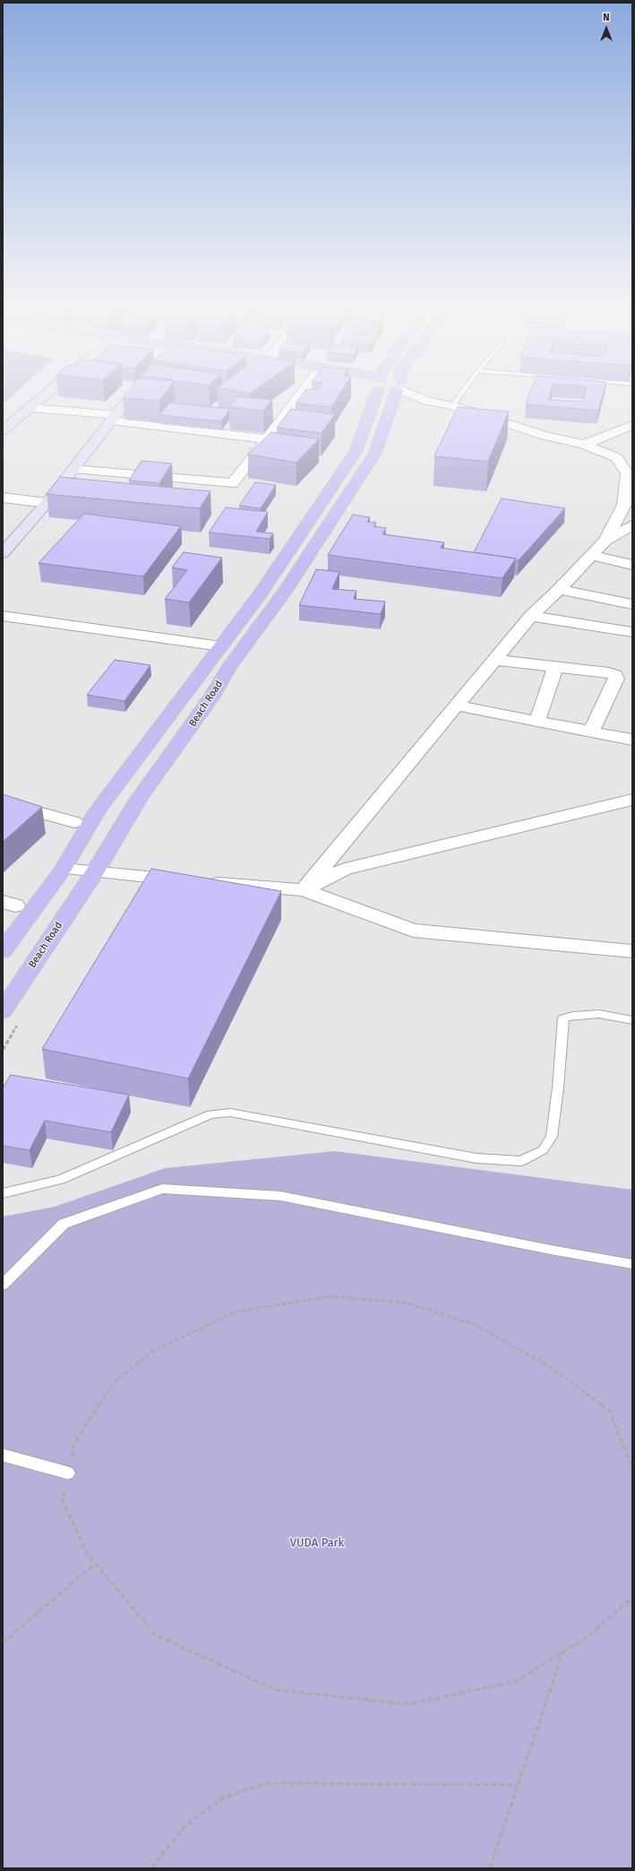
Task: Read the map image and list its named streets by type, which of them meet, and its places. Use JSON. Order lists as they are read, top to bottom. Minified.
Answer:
{"streets":{"main road":["Beach Road"]},"parks":["VUDA Park"],"north":"top"}
